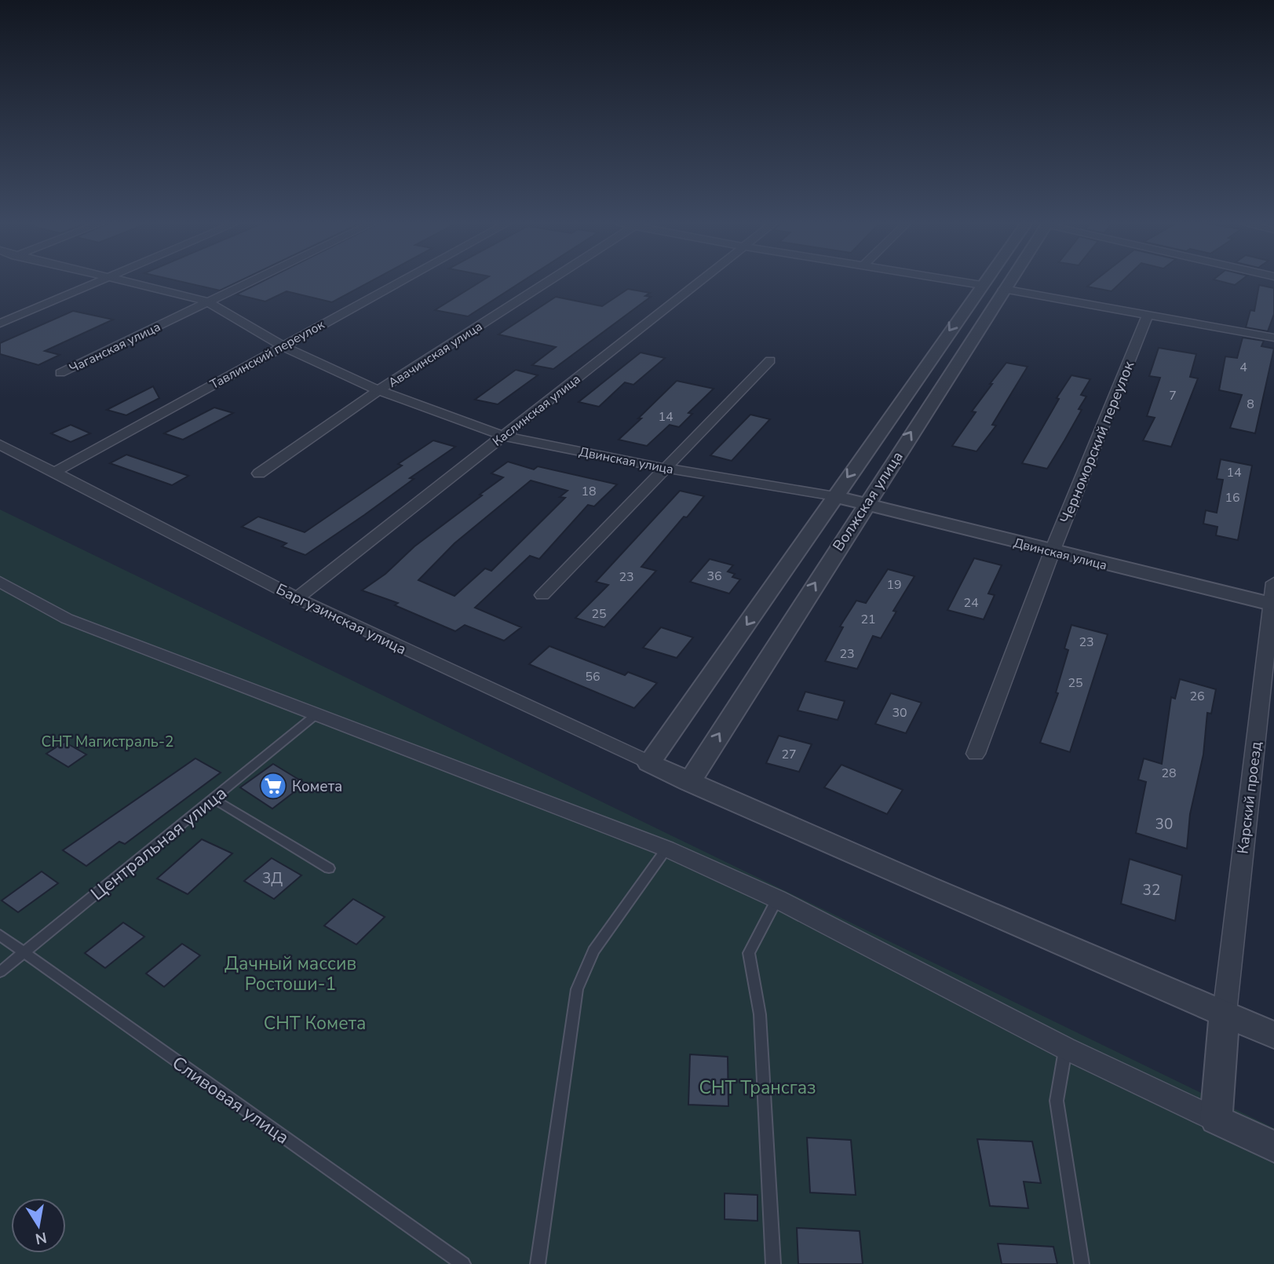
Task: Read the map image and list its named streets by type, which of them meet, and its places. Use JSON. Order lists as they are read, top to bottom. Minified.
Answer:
{"streets":{"street":["Чаганская улица","Тавлинский переулок","Авачинская улица","Каслинская улица","Черноморский переулок","Двинская улица","Волжская улица","Баргузинская улица","Карский проезд"],"lane":["Центральная улица","Сливовая улица"]},"crossings":[["Чаганская улица","Двинская улица"],["Тавлинский переулок","Двинская улица"],["Тавлинский переулок","Баргузинская улица"],["Авачинская улица","Двинская улица"],["Каслинская улица","Двинская улица"],["Каслинская улица","Баргузинская улица"],["Черноморский переулок","Двинская улица"],["Двинская улица","Волжская улица"],["Двинская улица","Карский проезд"],["Волжская улица","Баргузинская улица"],["Центральная улица","Сливовая улица"]],"parks":["СНТ Магистраль-2","Дачный массив Ростоши-1","СНТ Комета","СНТ Трансгаз"],"places":{"supermarket":["Комета"]},"house_numbers":["4","7","8","14","14","18","16","36","23","19","24","25","21","23","23","56","25","26","30","27","28","30","3Д","32"],"north":"bottom"}
